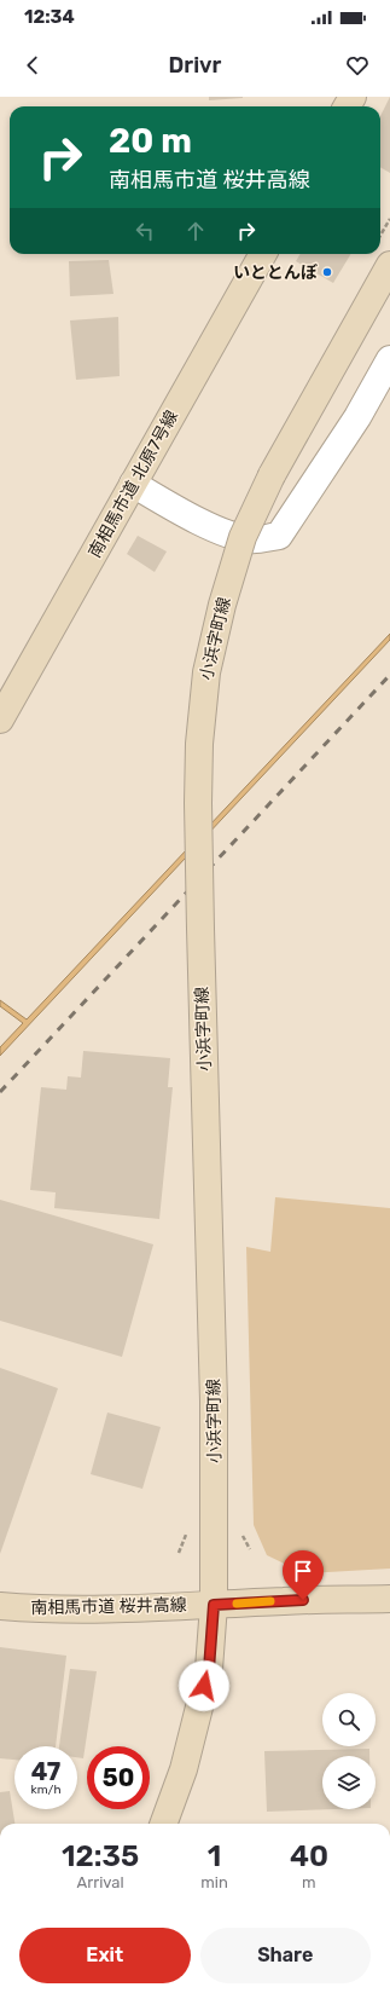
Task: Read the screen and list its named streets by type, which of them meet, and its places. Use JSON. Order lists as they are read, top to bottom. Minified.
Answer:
{"streets":{"main road":["南相馬市道 北原7号線","小浜字町線","南相馬市道 桜井高線"]},"crossings":[["小浜字町線","南相馬市道 桜井高線"]],"places":["いととんぼ"],"page":{"status":"12:34","header":"Drivr","turn":["20 m","南相馬市道 桜井高線"],"speed":"47 km/h","limit":"50","eta":["12:35","Arrival","1","min","40","m"],"buttons":["Exit","Share"]}}
